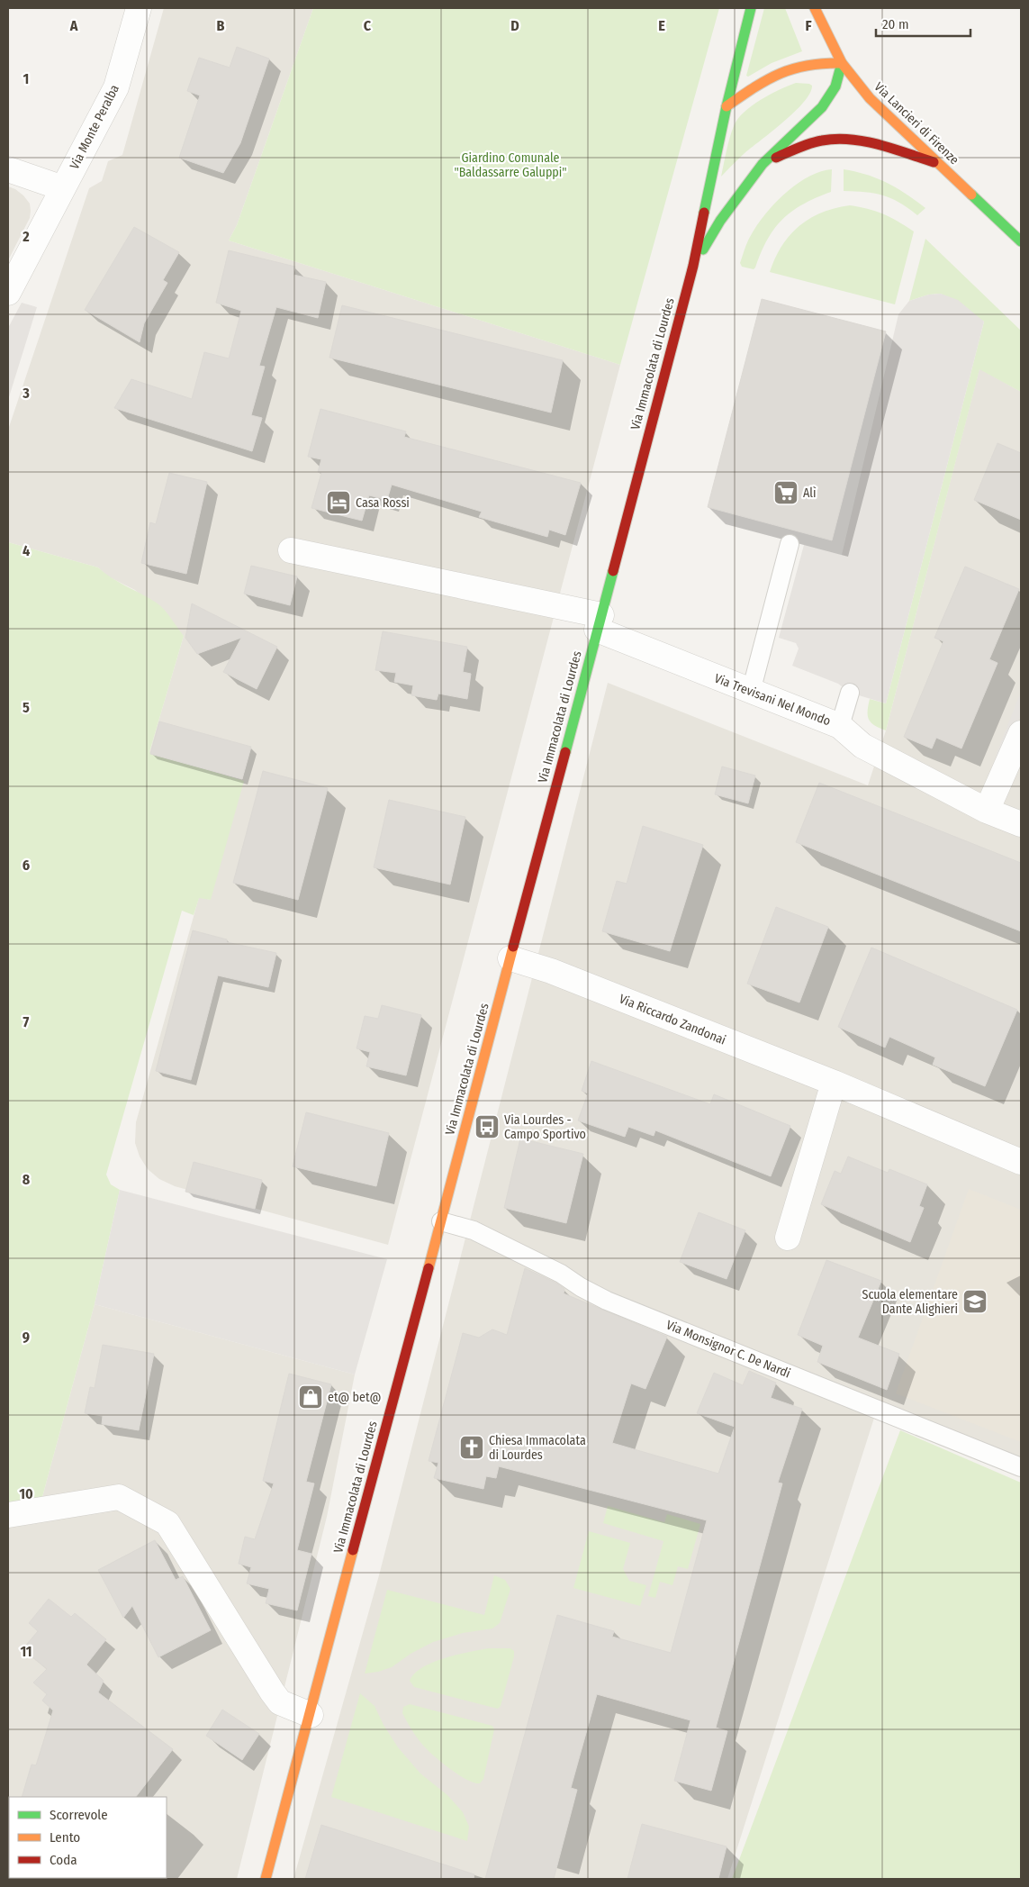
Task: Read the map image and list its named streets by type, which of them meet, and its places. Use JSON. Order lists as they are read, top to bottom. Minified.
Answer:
{"streets":{"street":["Via Lancieri di Firenze","Via Monte Peralba","Via Immacolata di Lourdes","Via Trevisani Nel Mondo","Via Riccardo Zandonai"],"lane":["Via Monsignor C. De Nardi"]},"crossings":[["Via Lancieri di Firenze","Via Immacolata di Lourdes"],["Via Immacolata di Lourdes","Via Trevisani Nel Mondo"],["Via Immacolata di Lourdes","Via Riccardo Zandonai"],["Via Immacolata di Lourdes","Via Monsignor C. De Nardi"]],"parks":["Giardino Comunale \"Baldassarre Galuppi\""],"places":{"supermarket":["Alì"],"hotel":["Casa Rossi"],"bus stop":["Via Lourdes - Campo Sportivo"],"school or university":["Scuola elementare Dante Alighieri"],"shop":["et@ bet@"],"church":["Chiesa Immacolata di Lourdes"]},"legend":["Scorrevole","Lento","Coda"],"scale_bar":"20 m","grid":{"columns":["A","B","C","D","E","F"],"rows":["1","2","3","4","5","6","7","8","9","10","11"]}}
